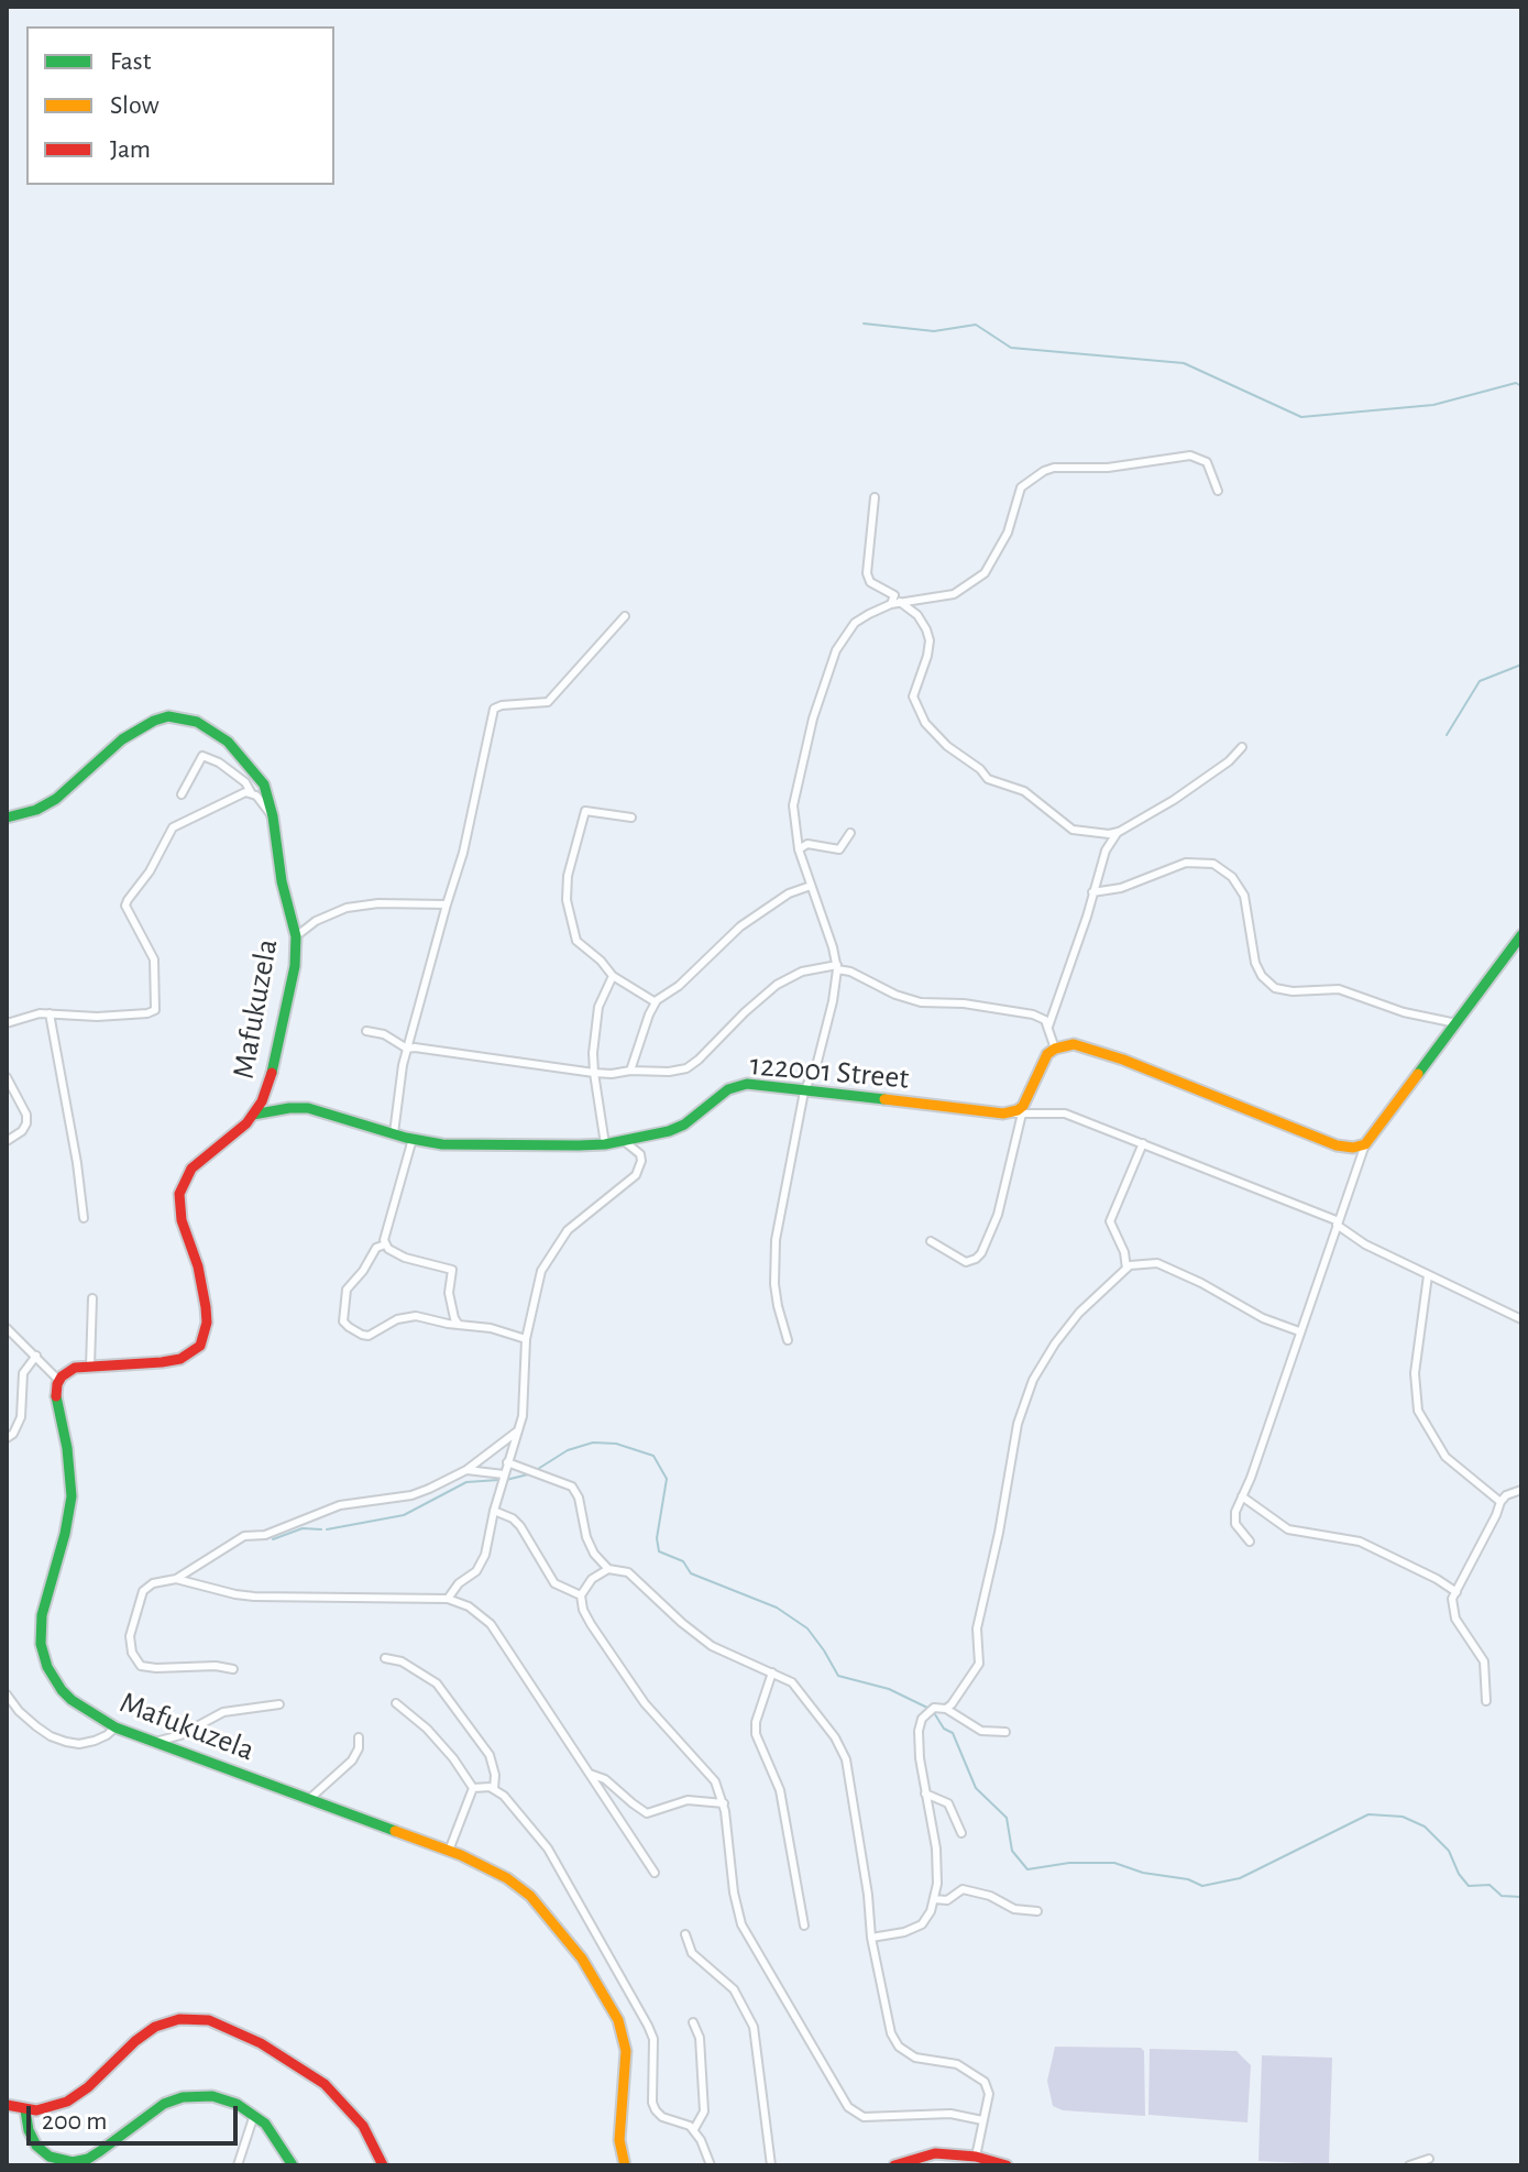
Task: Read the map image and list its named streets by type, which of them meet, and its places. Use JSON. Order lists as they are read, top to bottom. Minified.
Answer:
{"streets":{"main road":["Mafukuzela","122001 Street"]},"crossings":[["Mafukuzela","122001 Street"]],"legend":["Fast","Slow","Jam"],"scale_bar":"200 m"}
